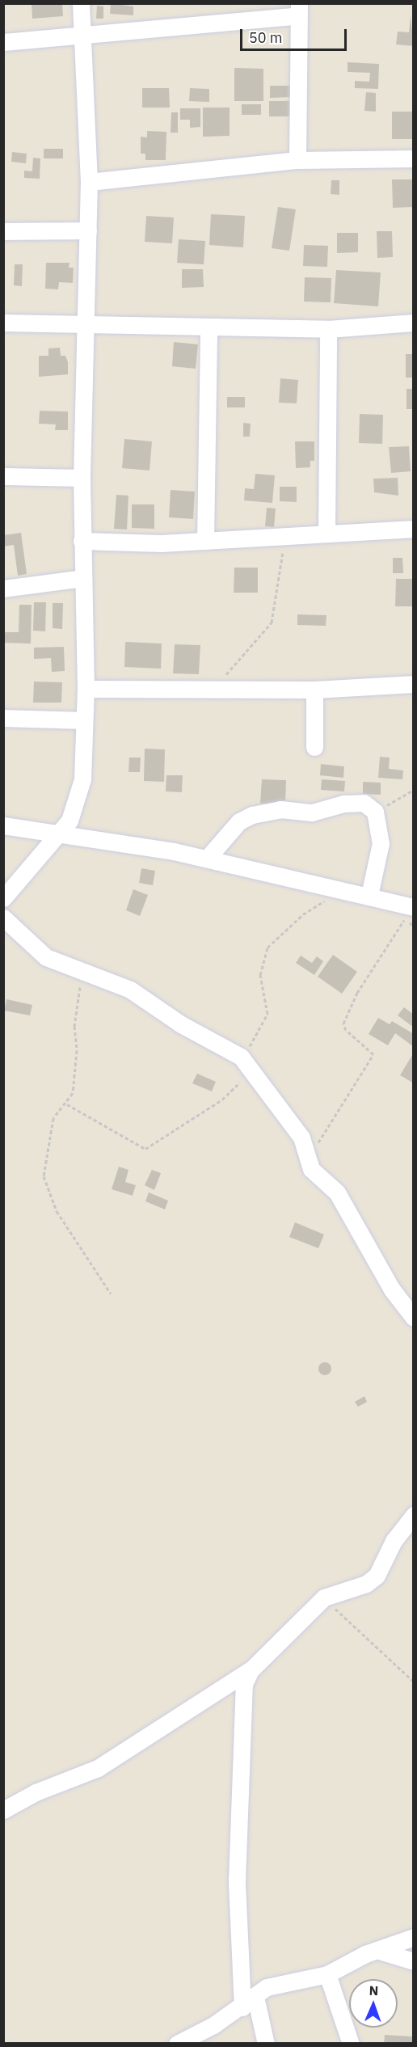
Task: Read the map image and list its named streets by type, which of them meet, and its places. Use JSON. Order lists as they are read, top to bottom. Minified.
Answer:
{"scale_bar":"50 m","north":"top"}
